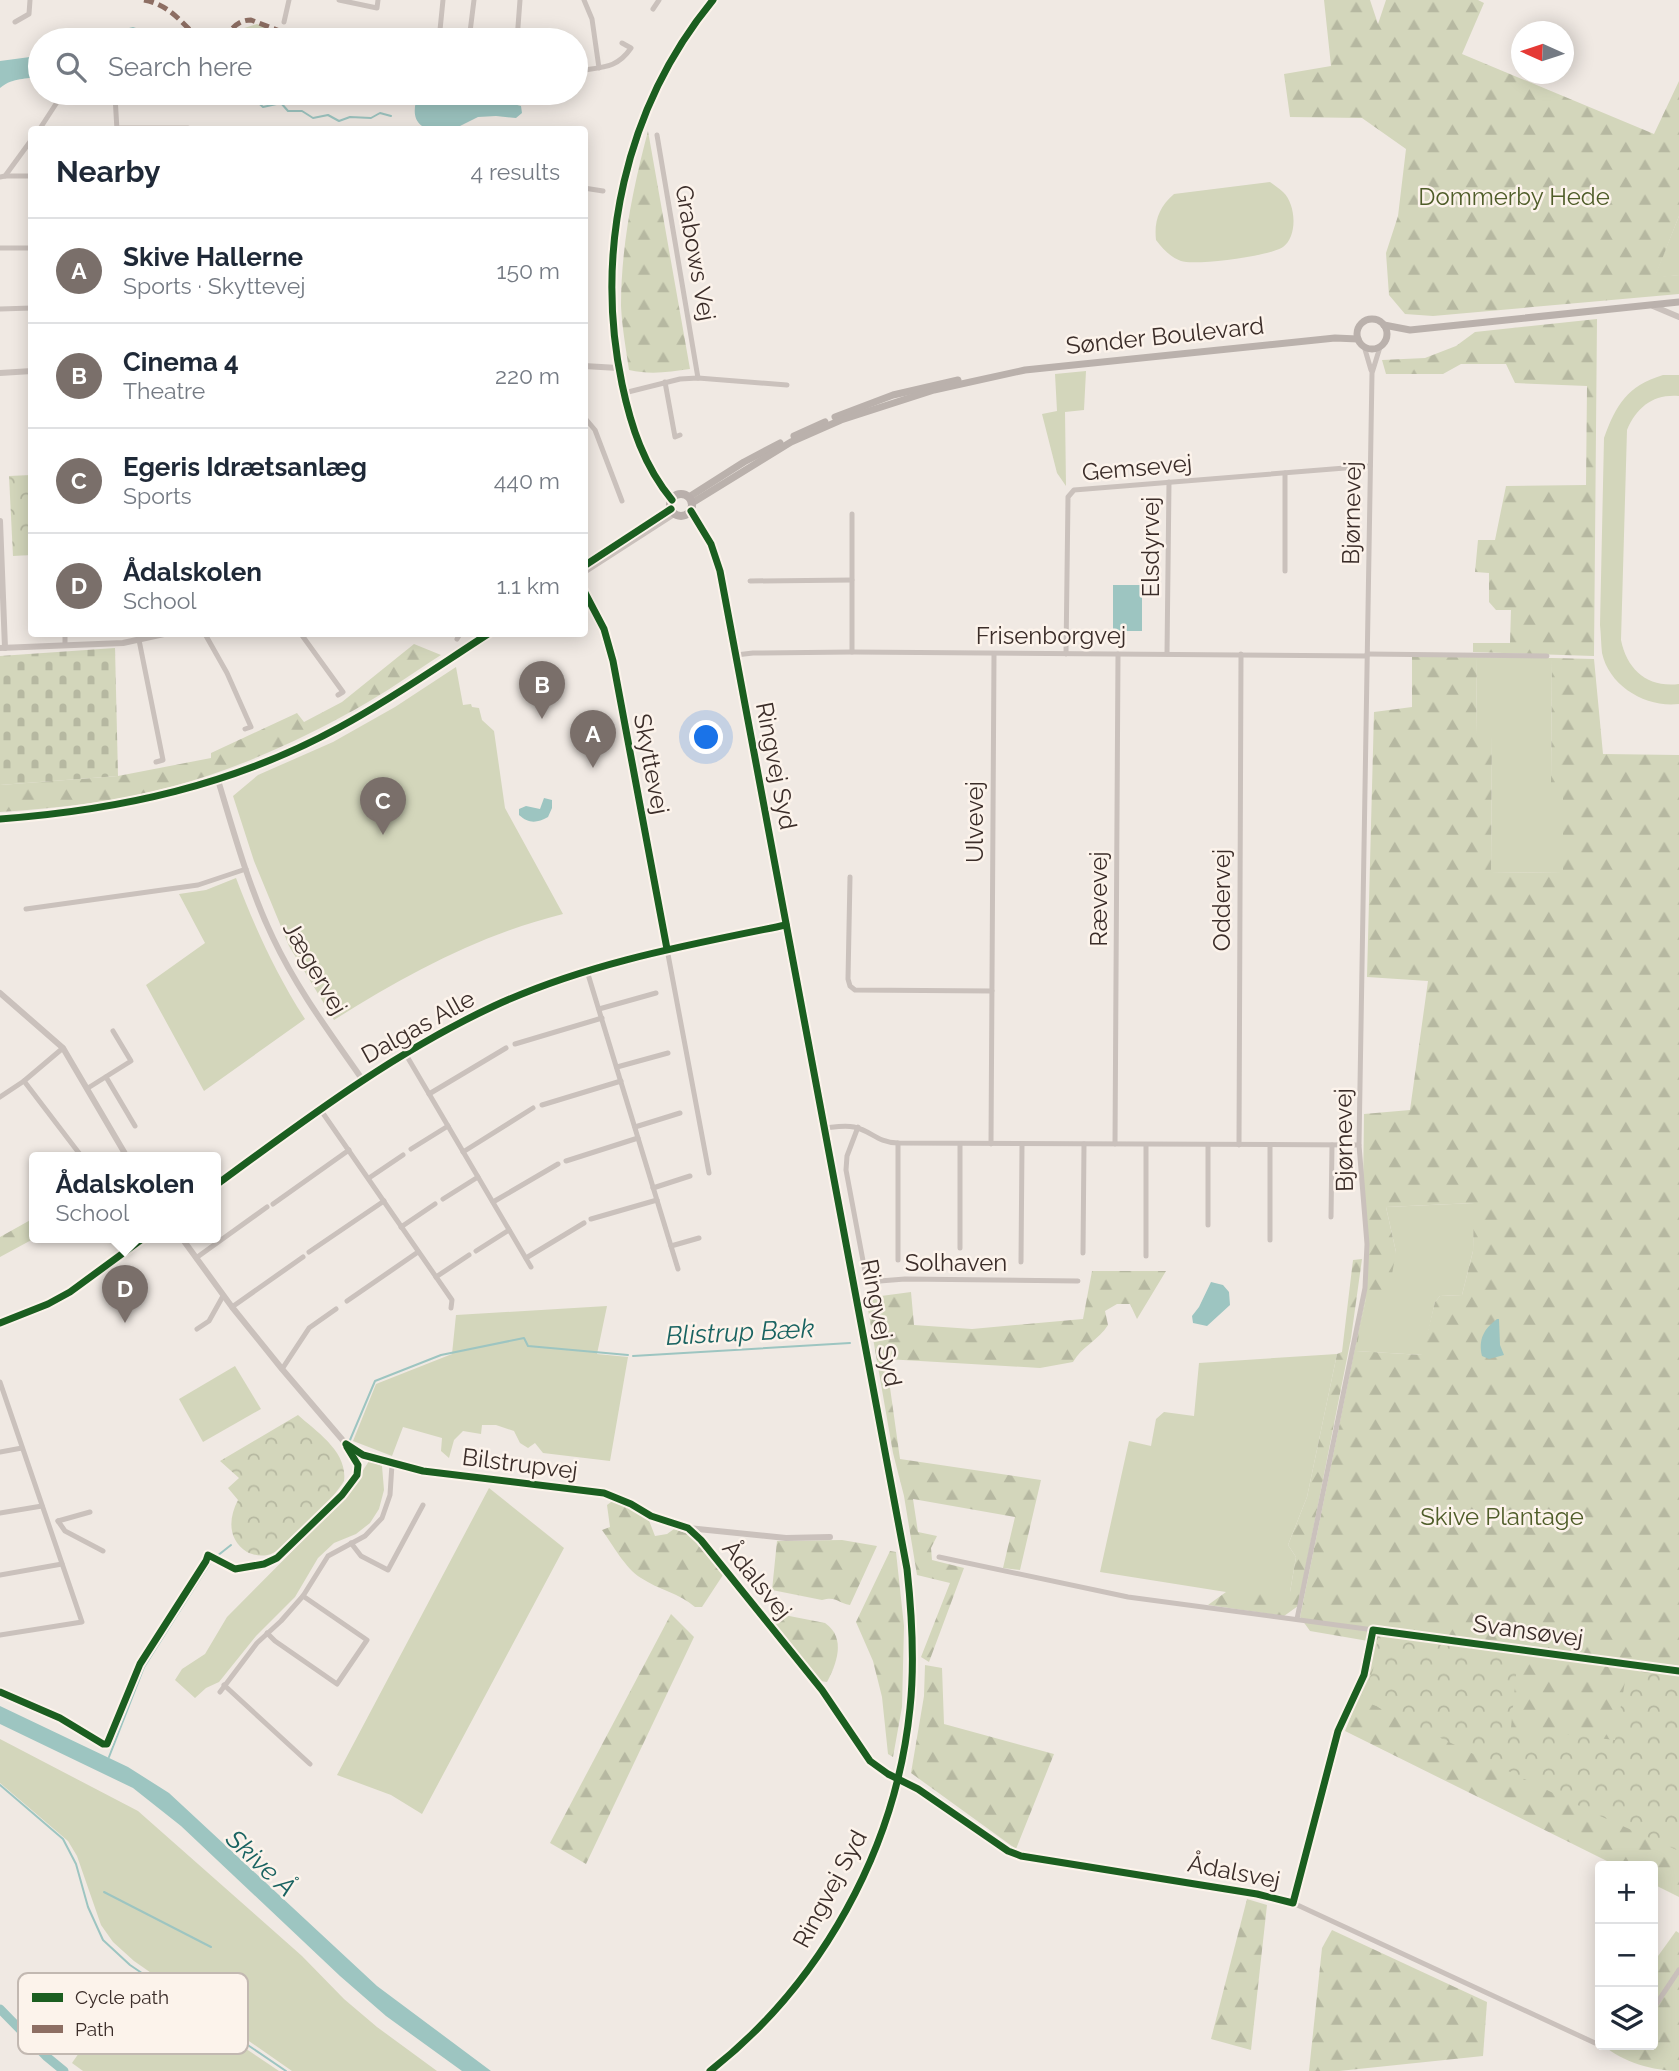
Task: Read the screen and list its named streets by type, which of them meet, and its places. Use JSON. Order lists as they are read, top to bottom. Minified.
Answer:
{"streets":{"main road":["Sønder Boulevard","Ringvej Syd"],"street":["Grabows Vej","Gemsevej","Bjørnevej","Elsdyrvej","Frisenborgvej","Skyttevej","Ulvevej","Rævevej","Oddervej","Jægervej","Dalgas Alle","Solhaven","Bilstrupvej","Ådalsvej","Svansøvej"]},"crossings":[["Sønder Boulevard","Bjørnevej"],["Sønder Boulevard","Ringvej Syd"],["Gemsevej","Bjørnevej"],["Gemsevej","Elsdyrvej"],["Gemsevej","Frisenborgvej"],["Bjørnevej","Frisenborgvej"],["Bjørnevej","Svansøvej"],["Elsdyrvej","Frisenborgvej"],["Frisenborgvej","Ringvej Syd"],["Frisenborgvej","Ulvevej"],["Frisenborgvej","Rævevej"],["Frisenborgvej","Oddervej"],["Skyttevej","Dalgas Alle"],["Ringvej Syd","Dalgas Alle"],["Jægervej","Dalgas Alle"],["Bilstrupvej","Ådalsvej"],["Ådalsvej","Svansøvej"]],"water":["Blistrup Bæk","Skive Å"],"parks":["Dommerby Hede","Skive Plantage"],"legend":["Cycle path","Path"],"north":"left","page":{"search":"Search here","heading":["Nearby","4 results"],"list":[{"mark":"A","name":"Skive Hallerne","note":"Sports · Skyttevej","value":"150 m"},{"mark":"B","name":"Cinema 4","note":"Theatre","value":"220 m"},{"mark":"C","name":"Egeris Idrætsanlæg","note":"Sports","value":"440 m"},{"mark":"D","name":"Ådalskolen","note":"School","value":"1.1 km"}],"pins":["B","A","C","D"],"popup":["Ådalskolen","School"],"map_buttons":["+","−"]}}
